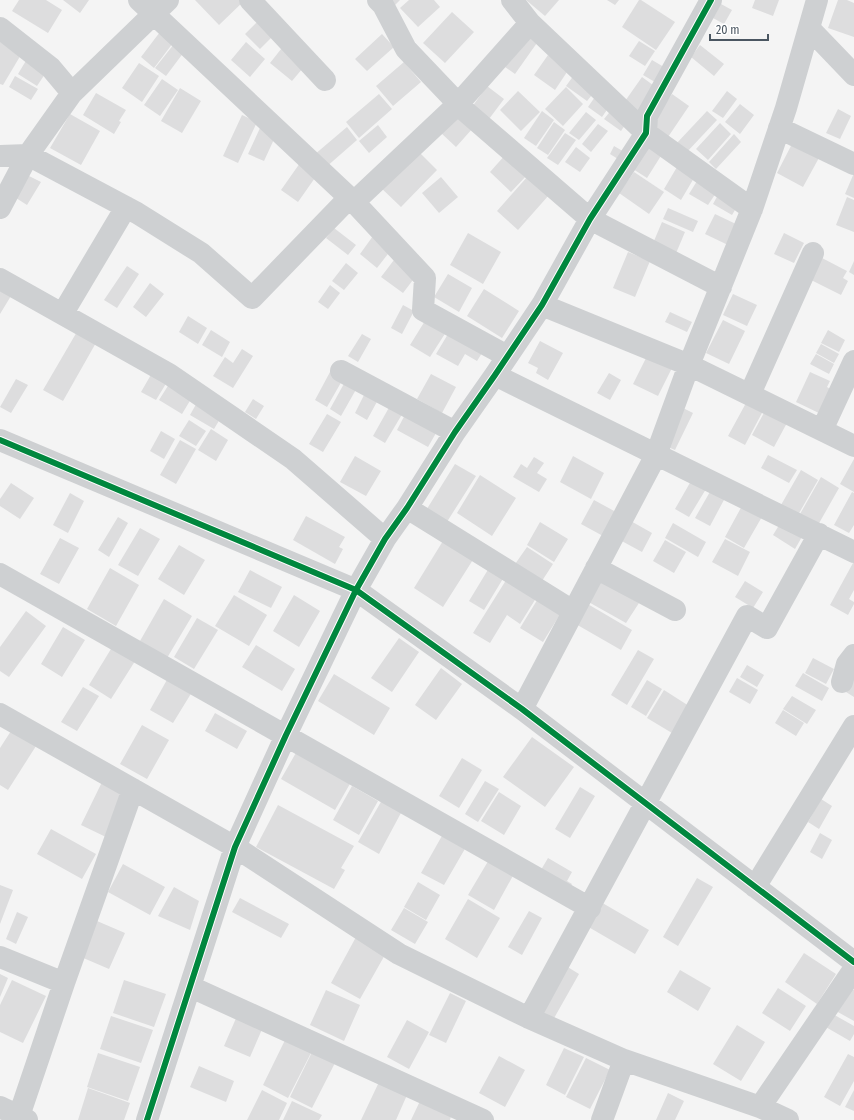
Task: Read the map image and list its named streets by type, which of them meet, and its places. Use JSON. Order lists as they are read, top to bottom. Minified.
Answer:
{"scale_bar":"20 m"}
